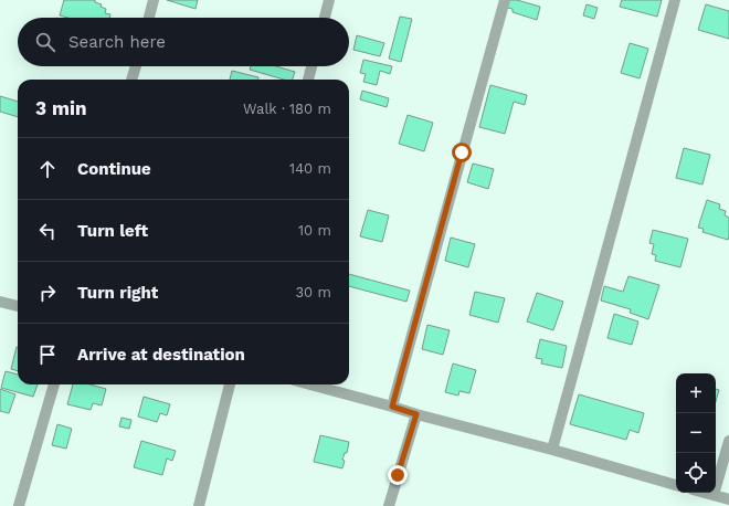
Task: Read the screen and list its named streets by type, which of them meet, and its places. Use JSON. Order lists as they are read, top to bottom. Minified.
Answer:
{"page":{"search":"Search here","heading":["3 min","Walk · 180 m"],"list":[["Continue","140 m"],["Turn left","10 m"],["Turn right","30 m"],"Arrive at destination"],"map_buttons":["+","−"]}}
